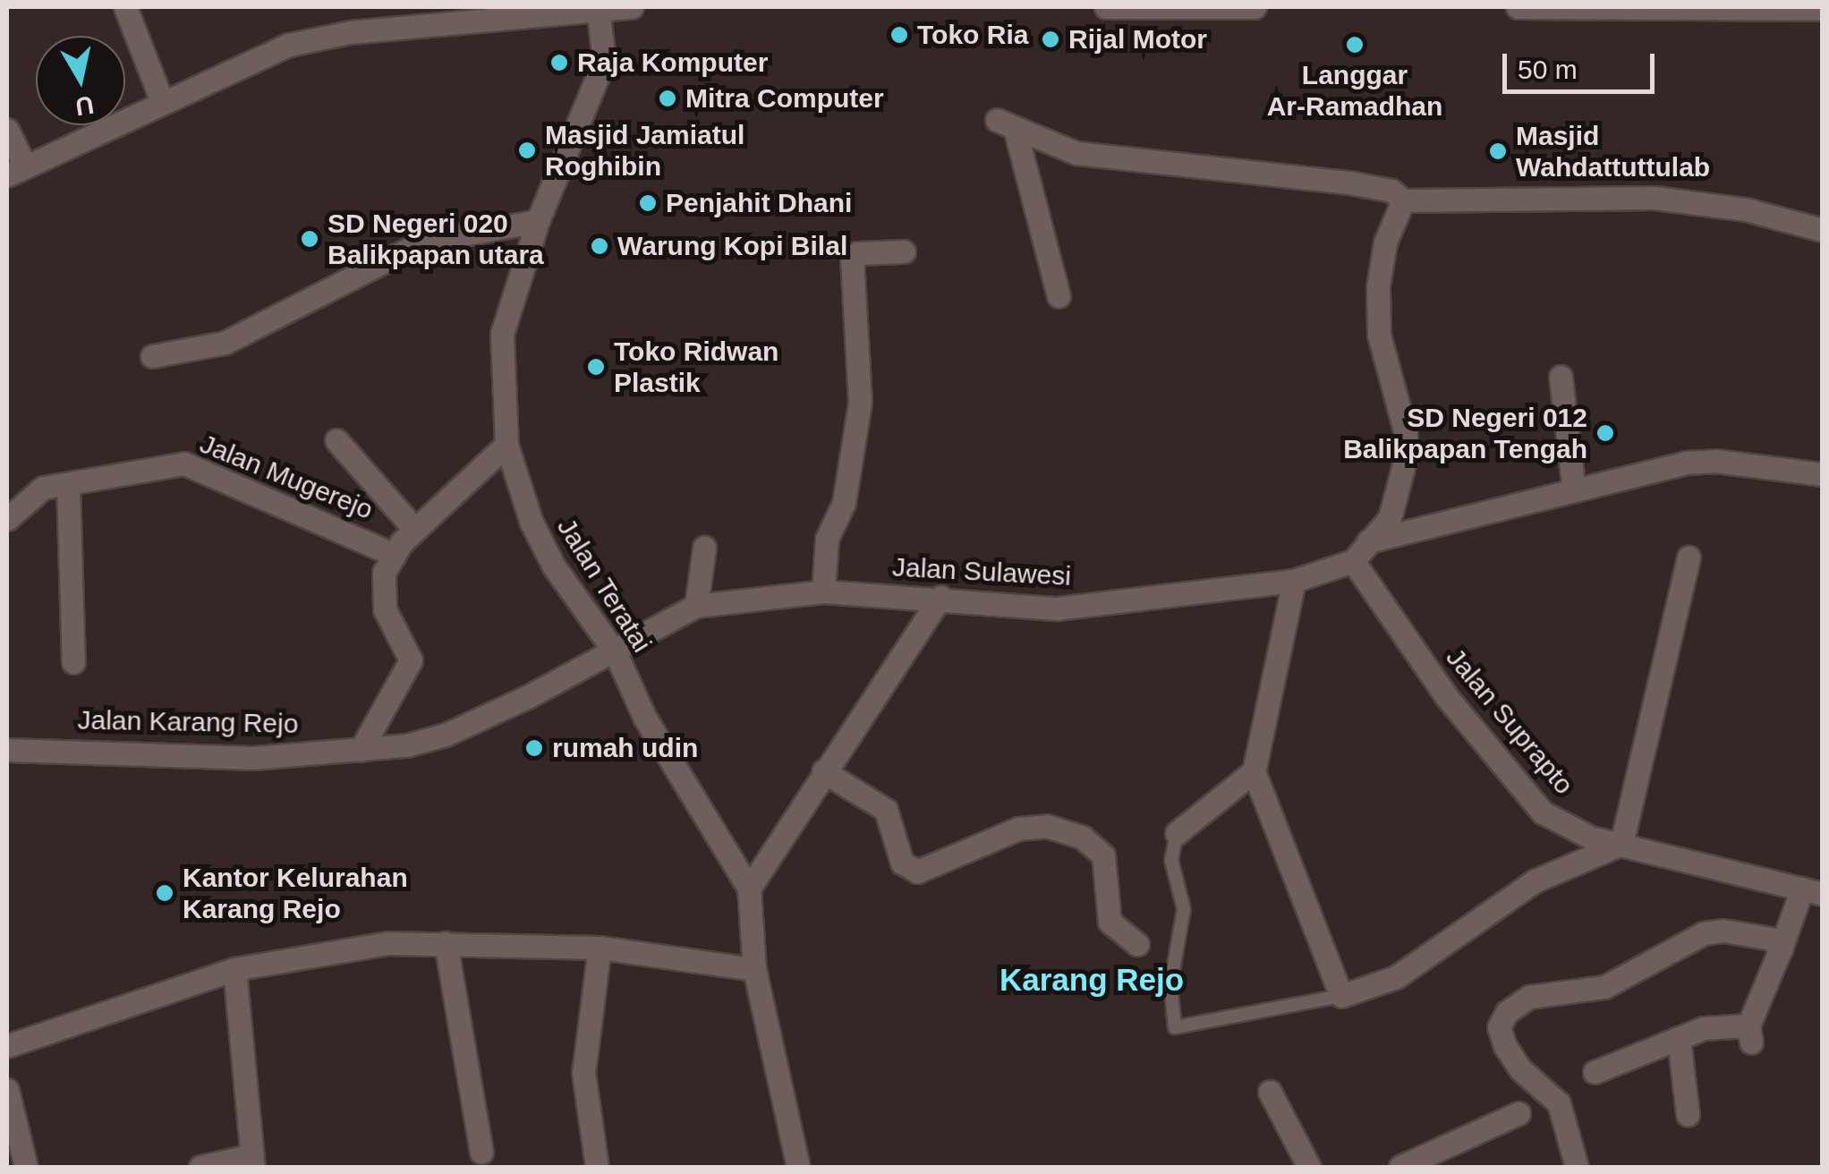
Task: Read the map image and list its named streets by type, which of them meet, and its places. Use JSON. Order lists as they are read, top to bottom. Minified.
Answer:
{"streets":{"street":["Jalan Mugerejo","Jalan Sulawesi","Jalan Teratai","Jalan Suprapto","Jalan Karang Rejo"]},"crossings":[["Jalan Mugerejo","Jalan Teratai"],["Jalan Mugerejo","Jalan Karang Rejo"],["Jalan Sulawesi","Jalan Teratai"],["Jalan Sulawesi","Jalan Suprapto"],["Jalan Sulawesi","Jalan Karang Rejo"],["Jalan Teratai","Jalan Karang Rejo"]],"districts":["Karang Rejo"],"places":["Toko Ria","Rijal Motor","Langgar Ar-Ramadhan","Raja Komputer","Mitra Computer","Masjid Jamiatul Roghibin","Masjid Wahdattuttulab","Penjahit Dhani","SD Negeri 020 Balikpapan utara","Warung Kopi Bilal","Toko Ridwan Plastik","SD Negeri 012 Balikpapan Tengah","rumah udin","Kantor Kelurahan Karang Rejo"],"scale_bar":"50 m","north":"bottom"}
